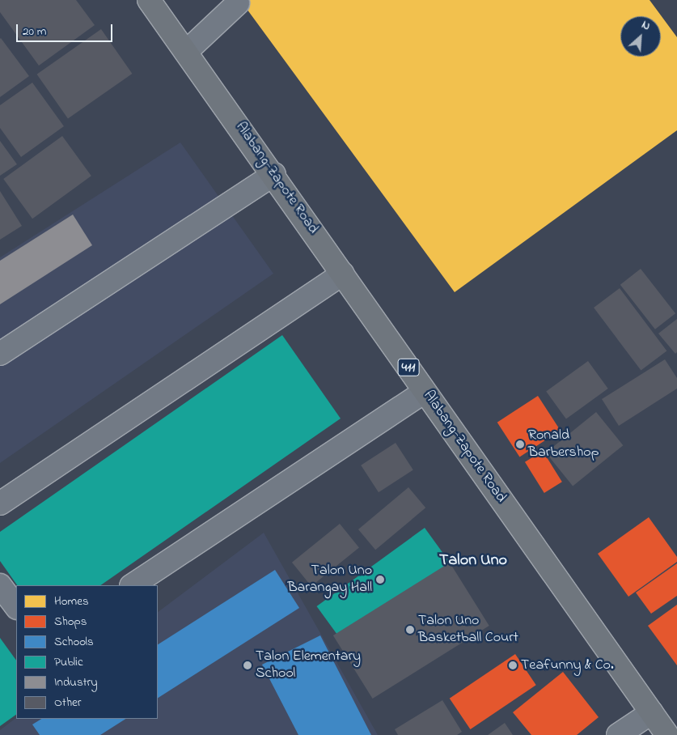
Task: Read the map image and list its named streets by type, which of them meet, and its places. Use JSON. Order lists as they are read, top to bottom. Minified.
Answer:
{"streets":{"highway":["Alabang-Zapote Road","411"]},"districts":["Talon Uno"],"places":["Ronald Barbershop","Talon Uno Barangay Hall","Talon Uno Basketball Court","Talon Elementary School","Teafunny & Co."],"legend":["Homes","Shops","Schools","Public","Industry","Other"],"scale_bar":"20 m","north":"top right"}
